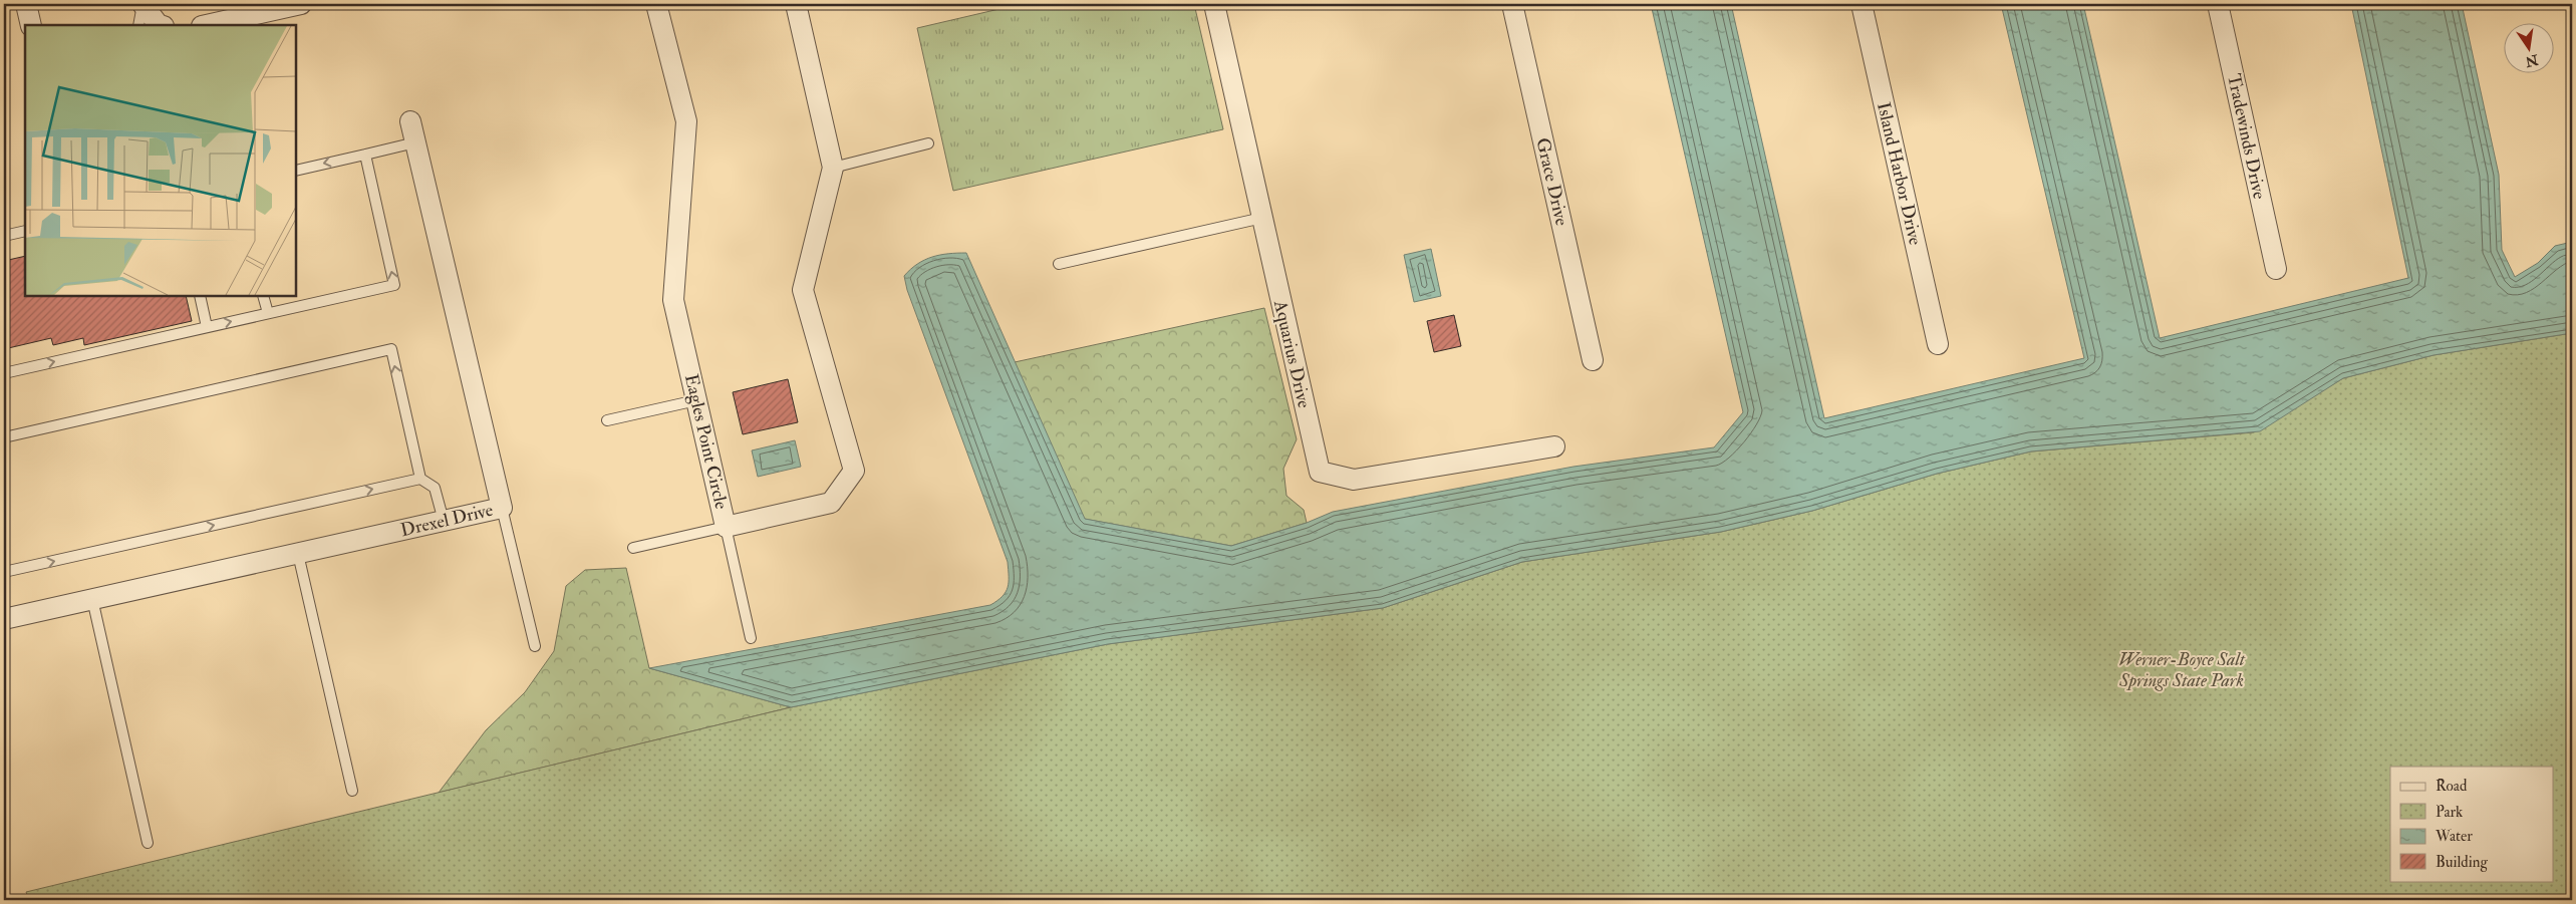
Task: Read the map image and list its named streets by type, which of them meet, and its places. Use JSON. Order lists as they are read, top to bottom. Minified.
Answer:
{"streets":{"street":["Tradewinds Drive","Island Harbor Drive","Grace Drive","Aquarius Drive","Eagles Point Circle","Drexel Drive"]},"parks":["Werner-Boyce Salt Springs State Park"],"legend":["Road","Park","Water","Building"],"north":"bottom"}
